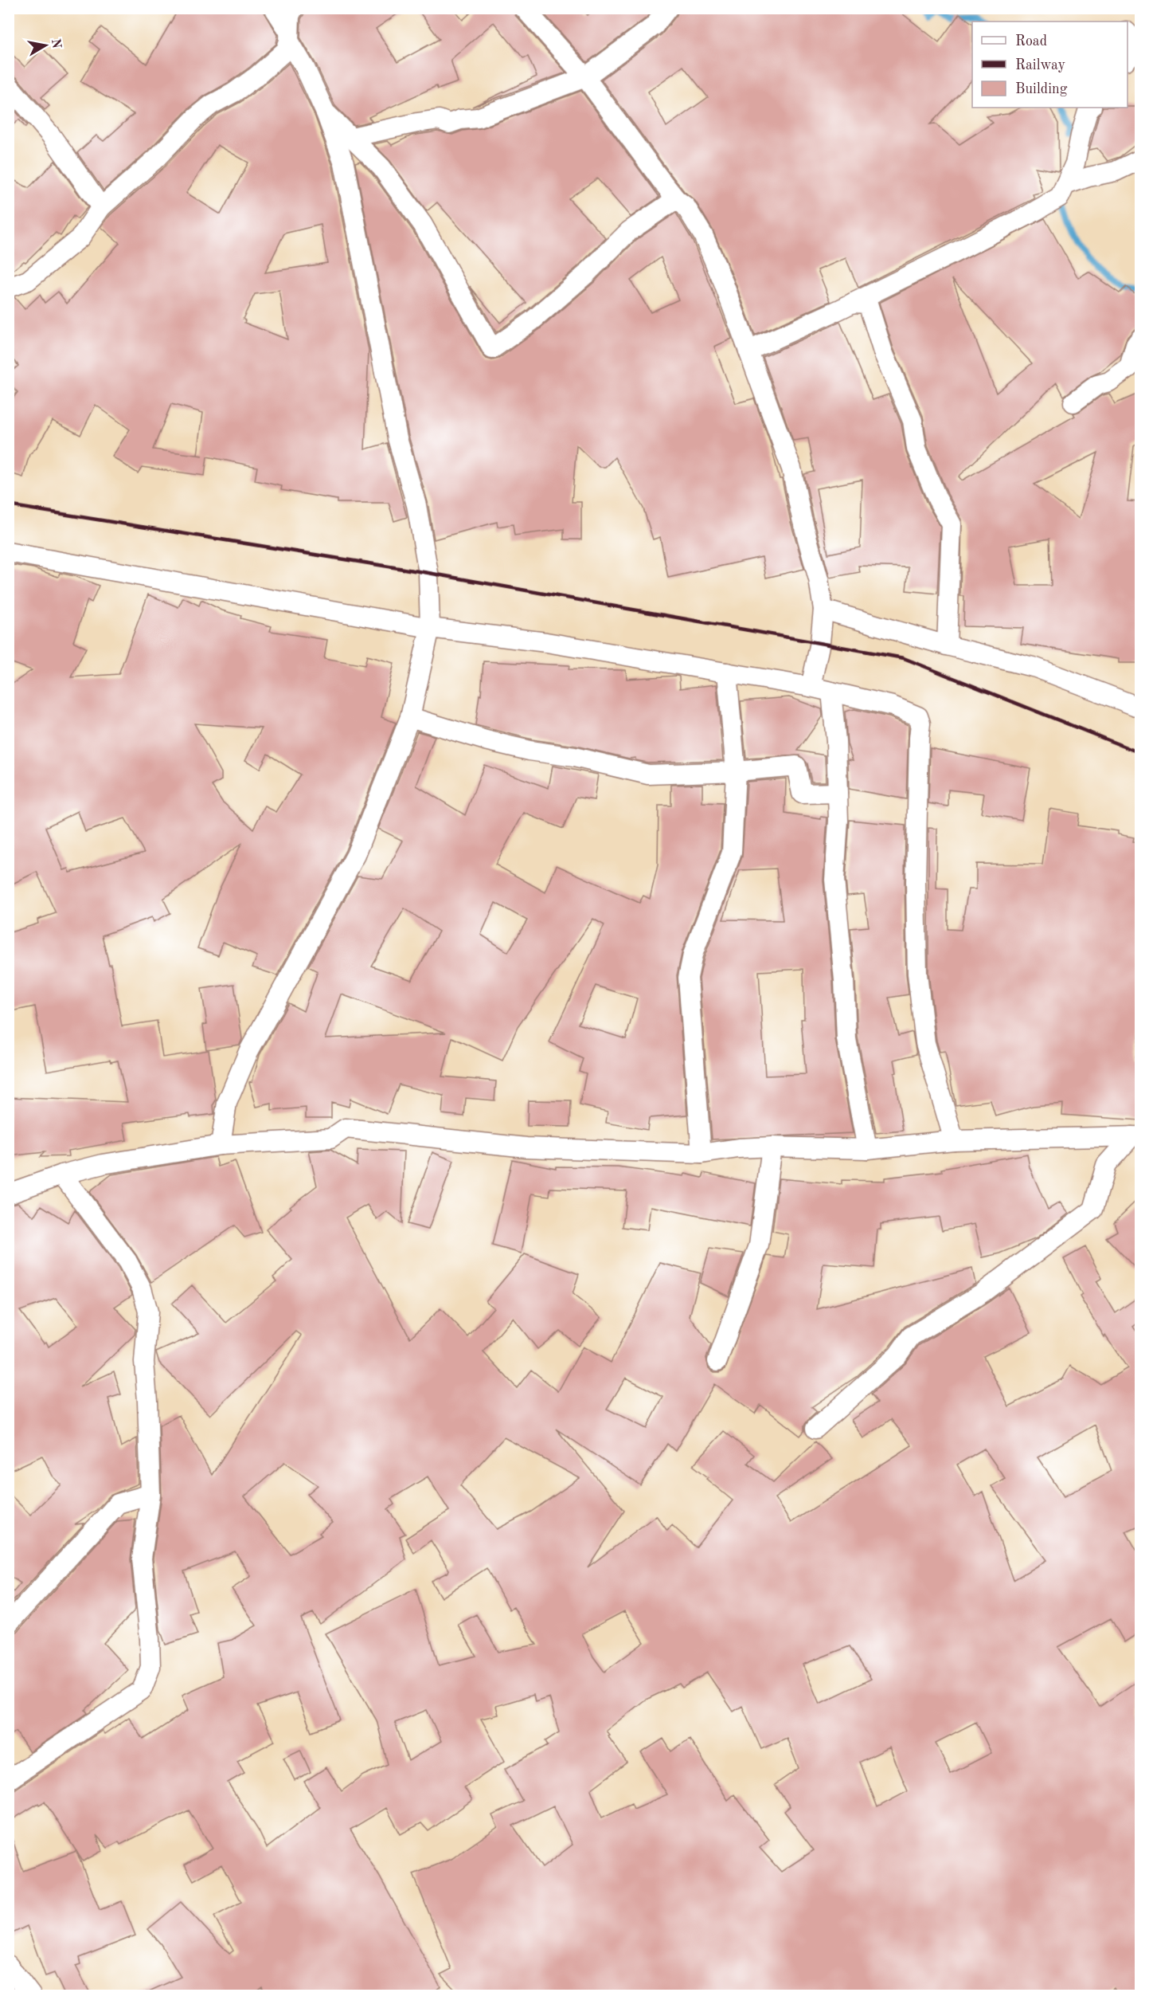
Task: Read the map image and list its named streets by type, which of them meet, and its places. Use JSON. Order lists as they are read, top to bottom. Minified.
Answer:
{"legend":["Road","Railway","Building"],"north":"right"}
